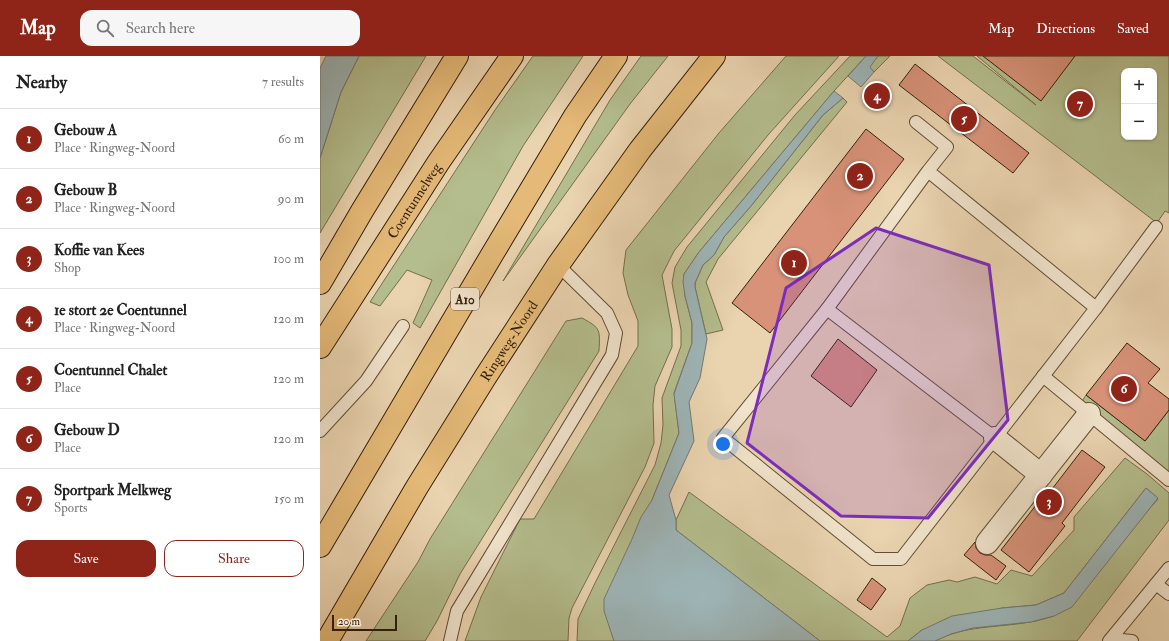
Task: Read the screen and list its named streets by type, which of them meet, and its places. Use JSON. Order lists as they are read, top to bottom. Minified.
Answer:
{"streets":{"highway":["Coentunnelweg","A10","Ringweg-Noord"]},"scale_bar":"20 m","page":{"header":"Map","search":"Search here","nav":["Map","Directions","Saved"],"heading":["Nearby","7 results"],"map_buttons":["+","−"],"pins":["4","7","5","2","1","6","3"],"list":[{"mark":"1","name":"Gebouw A","note":"Place · Ringweg-Noord","value":"60 m"},{"mark":"2","name":"Gebouw B","note":"Place · Ringweg-Noord","value":"90 m"},{"mark":"3","name":"Koffie van Kees","note":"Shop","value":"100 m"},{"mark":"4","name":"1e stort 2e Coentunnel","note":"Place · Ringweg-Noord","value":"120 m"},{"mark":"5","name":"Coentunnel Chalet","note":"Place","value":"120 m"},{"mark":"6","name":"Gebouw D","note":"Place","value":"120 m"},{"mark":"7","name":"Sportpark Melkweg","note":"Sports","value":"150 m"}],"buttons":["Save","Share"],"scale":"20 m"}}
